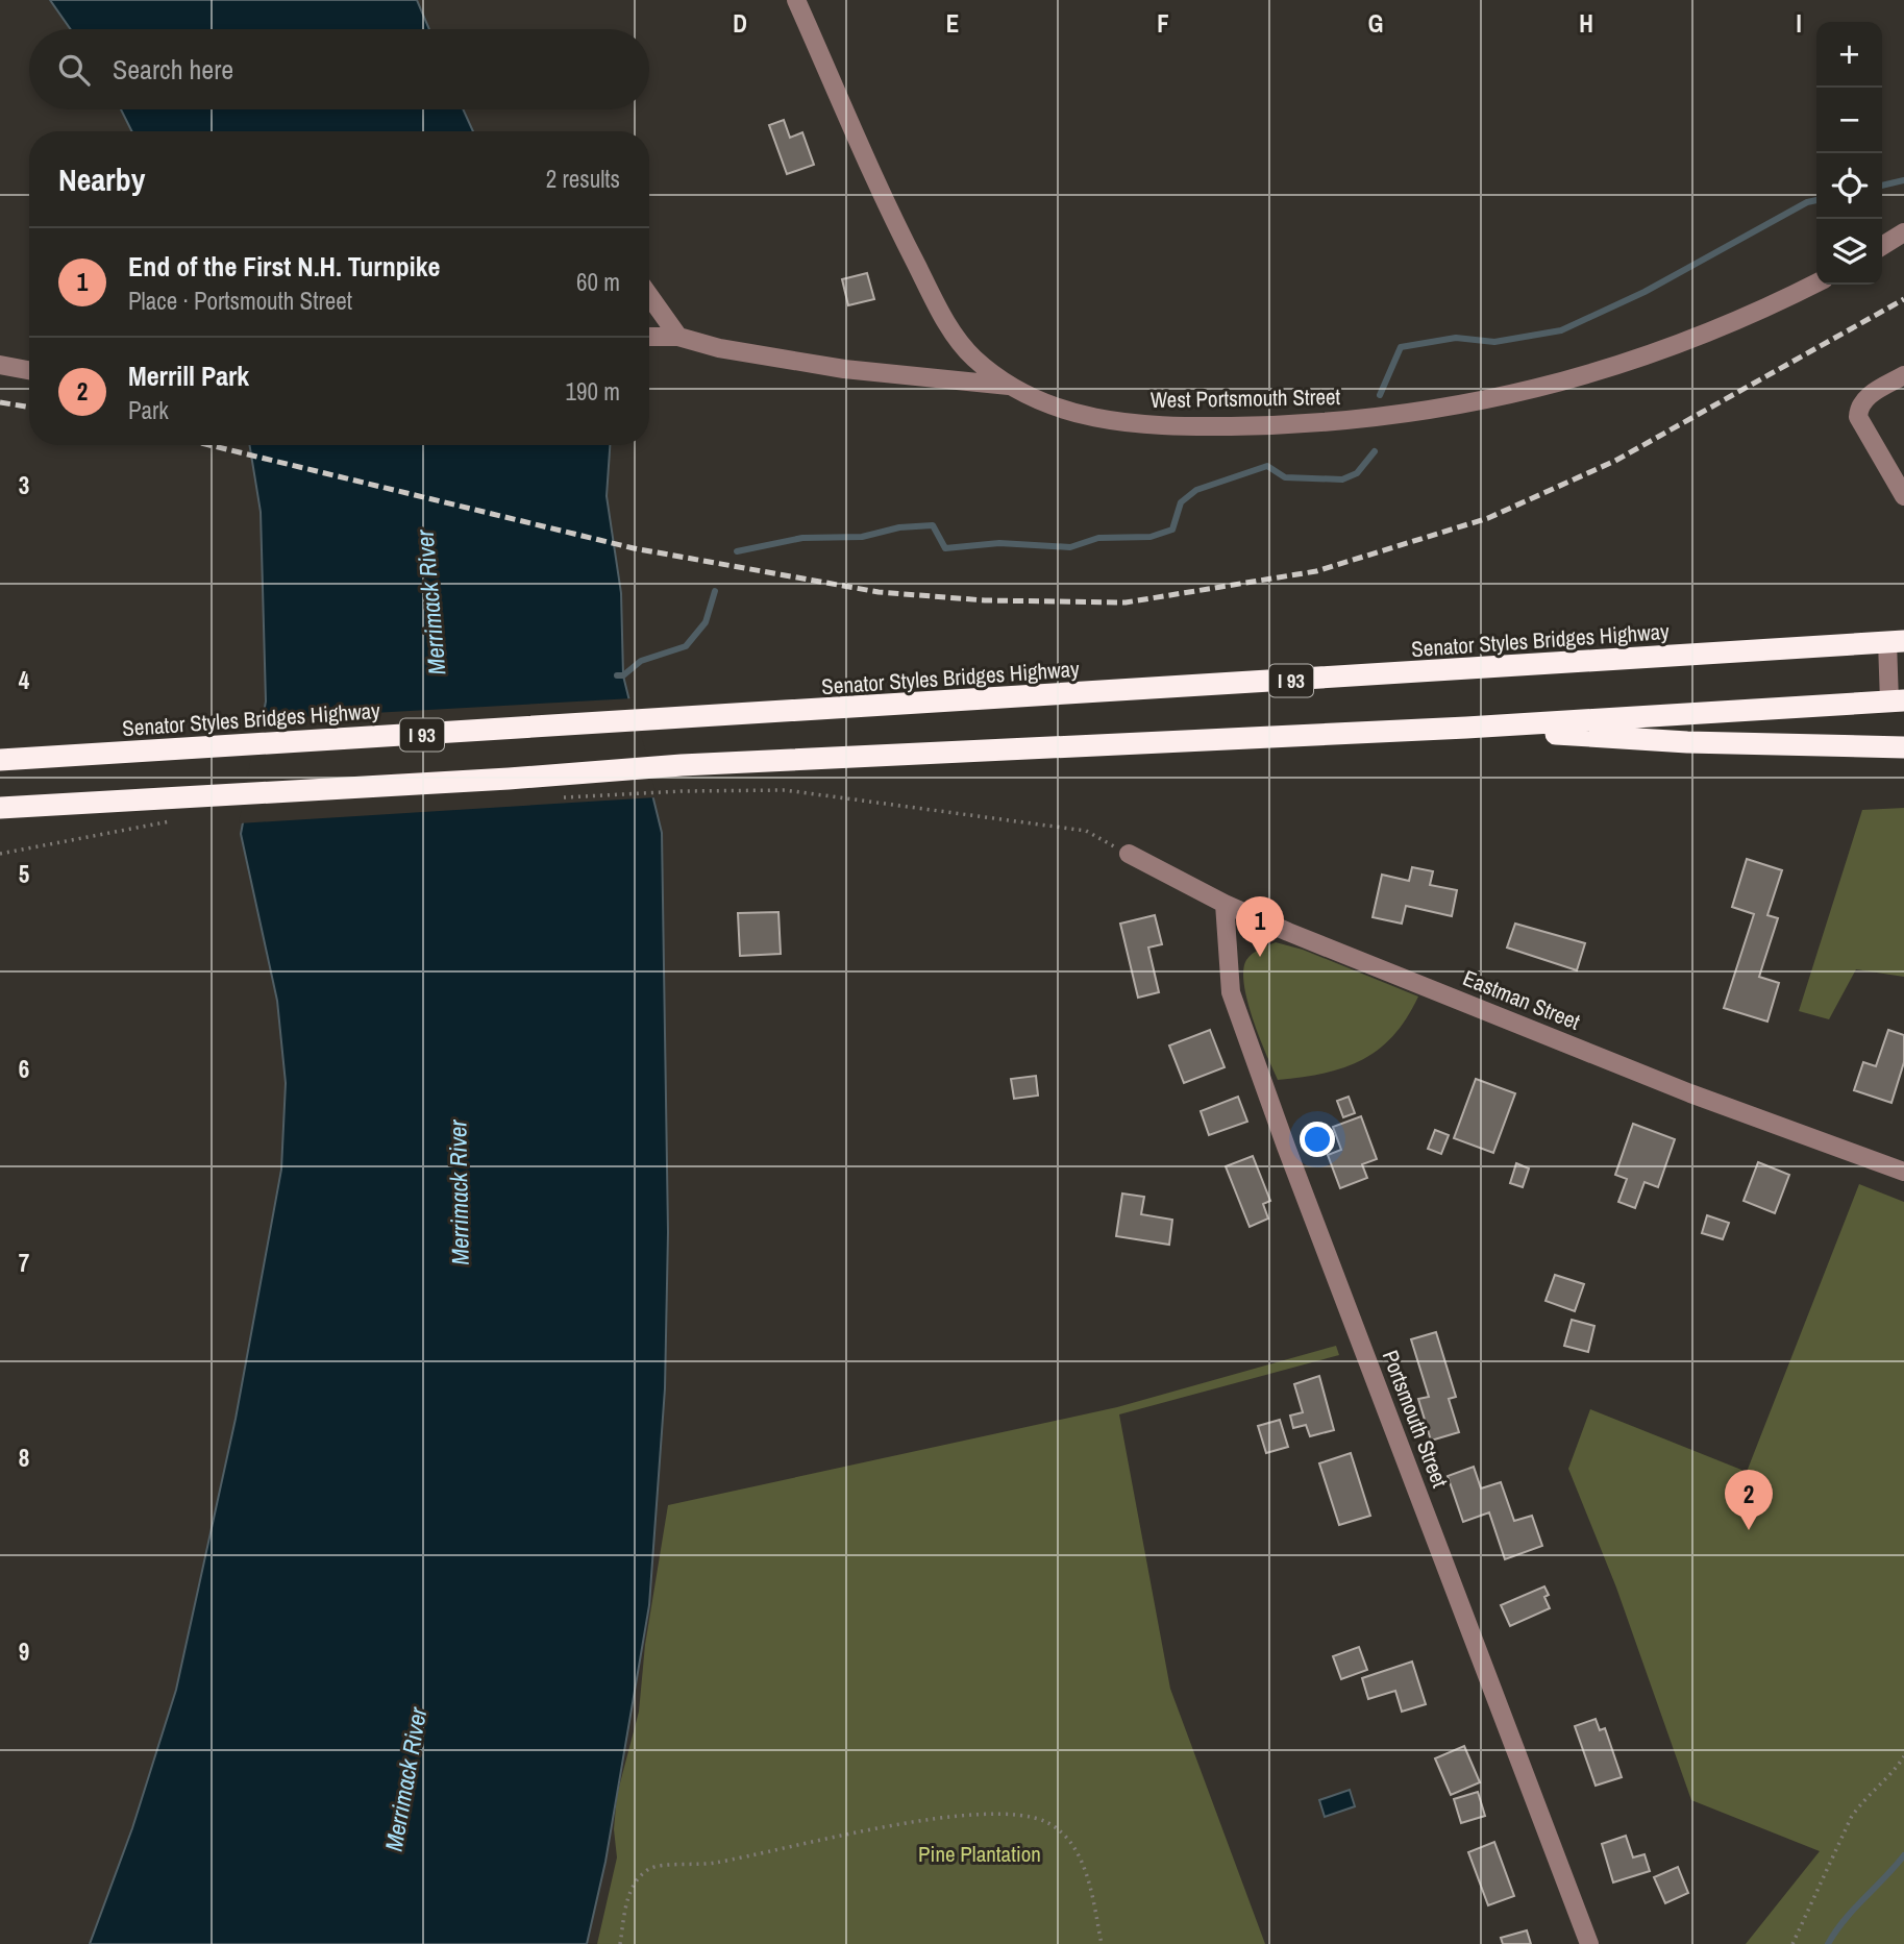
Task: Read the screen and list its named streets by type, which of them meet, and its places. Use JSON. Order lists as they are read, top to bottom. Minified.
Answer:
{"streets":{"highway":["Senator Styles Bridges Highway","I 93"],"street":["West Portsmouth Street","Eastman Street","Portsmouth Street"]},"crossings":[["Eastman Street","Portsmouth Street"]],"water":["Merrimack River"],"parks":["Pine Plantation"],"page":{"map_buttons":["+","−"],"search":"Search here","heading":["Nearby","2 results"],"list":[{"mark":"1","name":"End of the First N.H. Turnpike","note":"Place · Portsmouth Street","value":"60 m"},{"mark":"2","name":"Merrill Park","note":"Park","value":"190 m"}],"pins":["1","2"]},"grid":{"columns":["D","E","F","G","H","I"],"rows":["3","4","5","6","7","8","9"]}}
